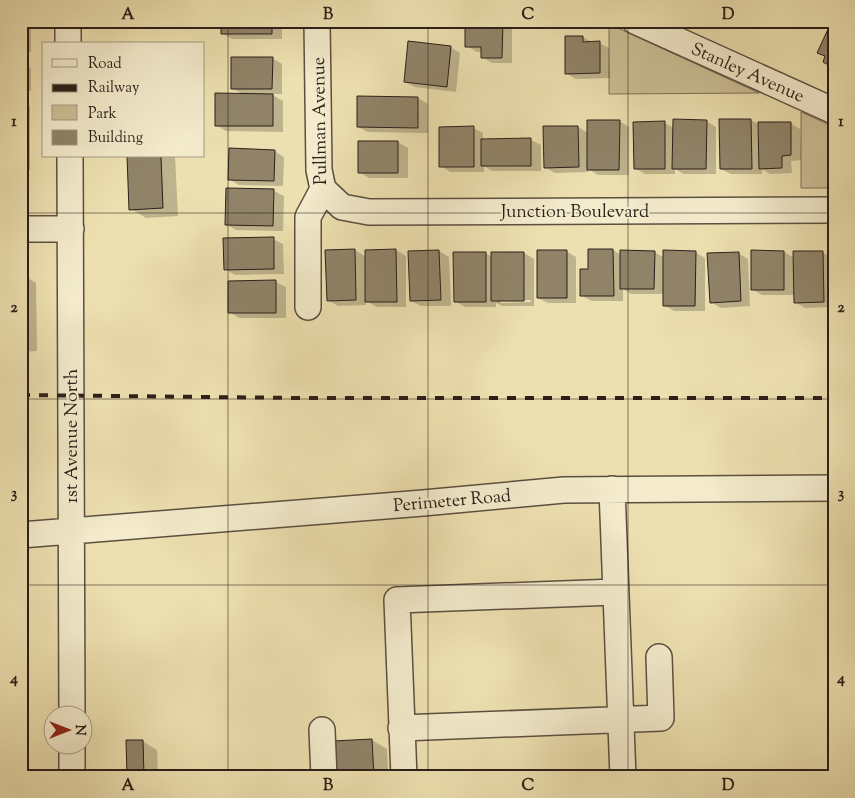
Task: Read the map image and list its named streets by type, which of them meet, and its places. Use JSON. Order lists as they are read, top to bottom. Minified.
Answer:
{"streets":{"street":["Stanley Avenue","Pullman Avenue","Junction Boulevard","1st Avenue North","Perimeter Road"]},"crossings":[["Pullman Avenue","Junction Boulevard"],["1st Avenue North","Perimeter Road"]],"legend":["Road","Railway","Park","Building"],"north":"right","grid":{"columns":["A","B","C","D"],"rows":["1","2","3","4"]}}
